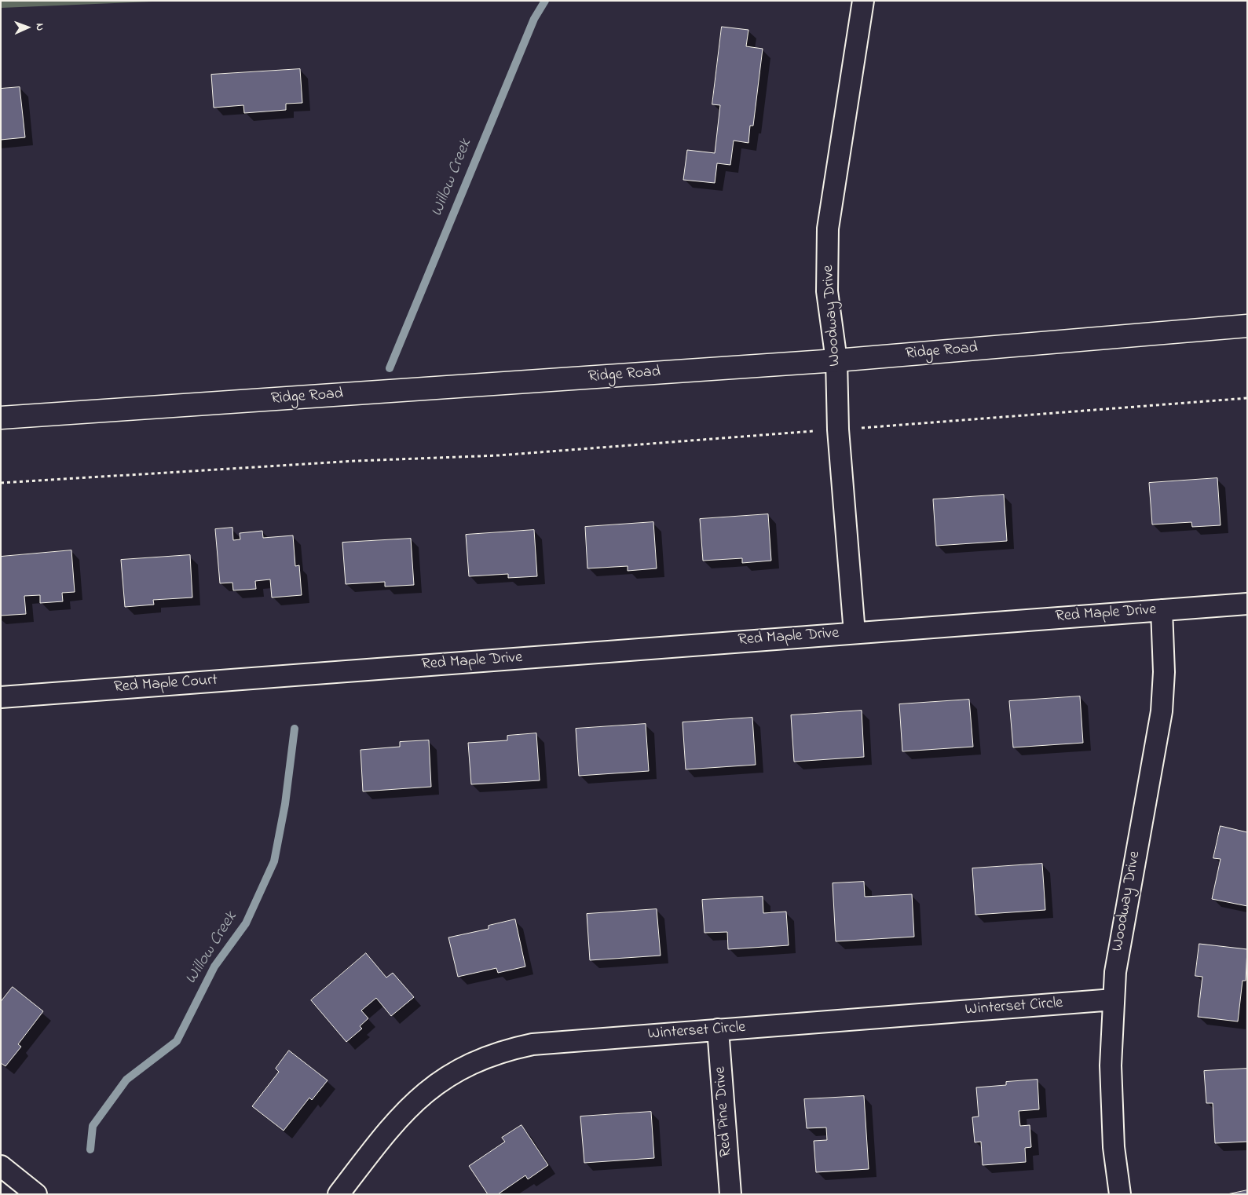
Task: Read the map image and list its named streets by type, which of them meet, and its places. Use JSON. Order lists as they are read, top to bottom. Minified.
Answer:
{"streets":{"street":["Woodway Drive","Ridge Road","Red Maple Drive","Red Maple Court","Winterset Circle","Red Pine Drive"]},"crossings":[["Woodway Drive","Ridge Road"],["Woodway Drive","Red Maple Drive"],["Woodway Drive","Winterset Circle"],["Red Maple Drive","Red Maple Court"],["Winterset Circle","Red Pine Drive"]],"water":["Willow Creek"],"north":"right"}
